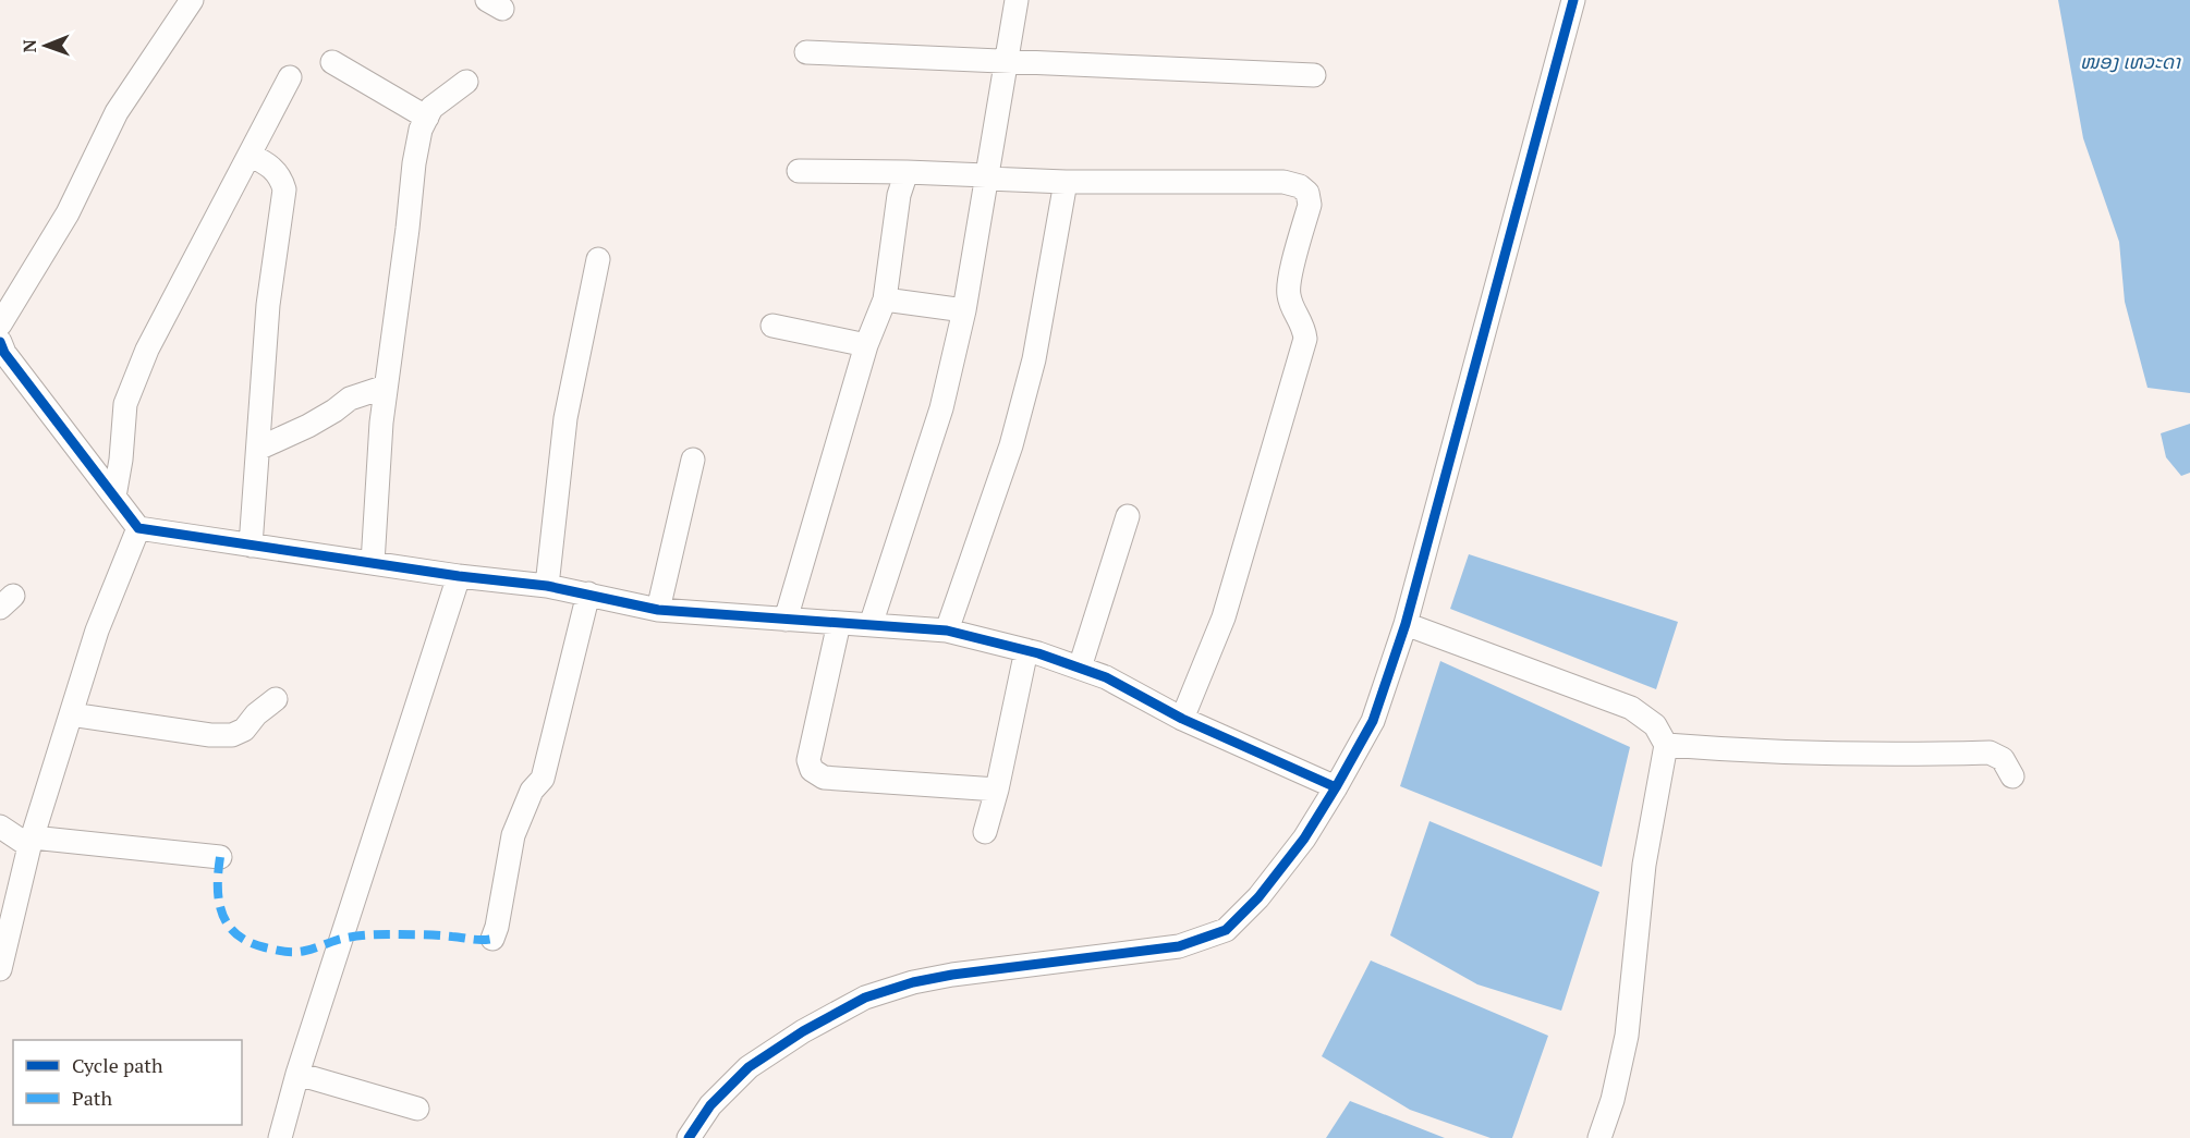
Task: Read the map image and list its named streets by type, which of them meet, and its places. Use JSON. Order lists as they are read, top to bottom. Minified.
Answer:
{"water":["ໜອງ ເທວະດາ"],"legend":["Cycle path","Path"],"north":"left"}
